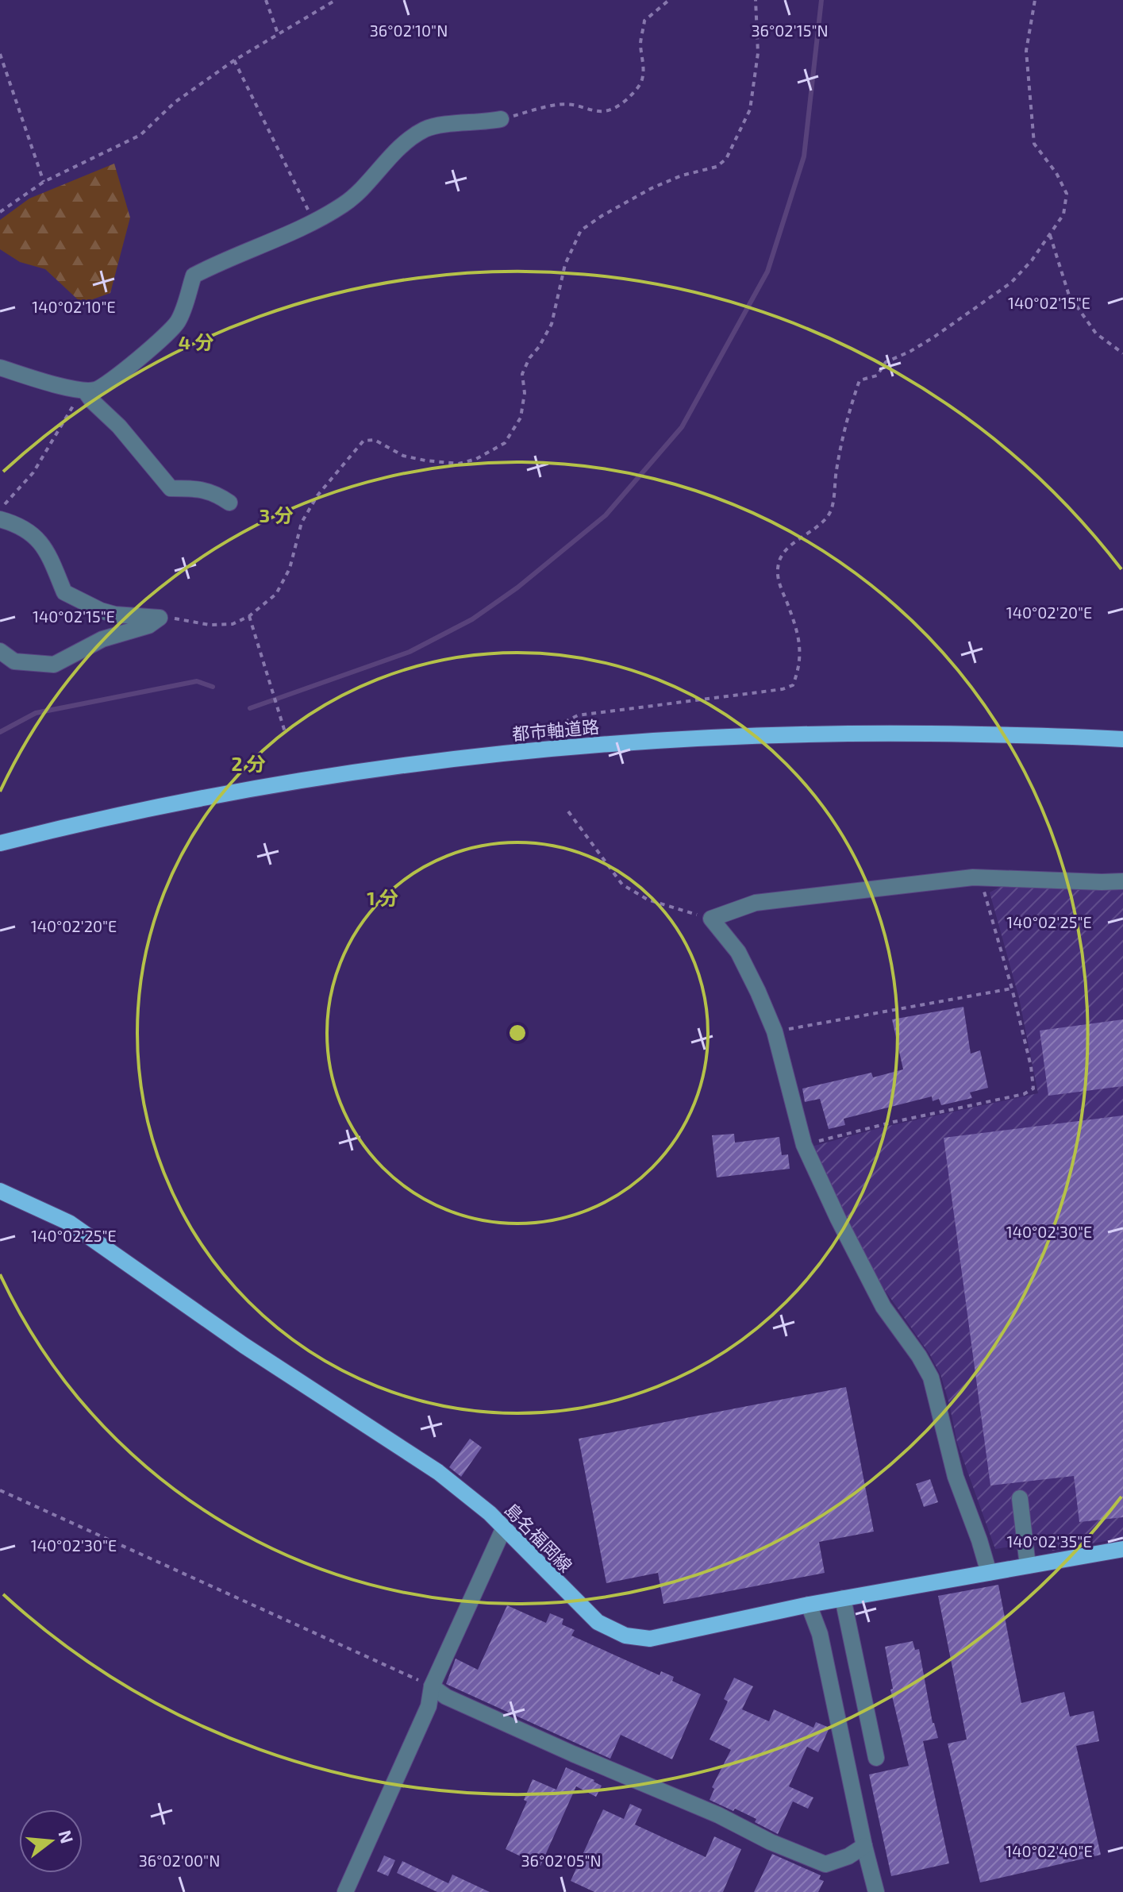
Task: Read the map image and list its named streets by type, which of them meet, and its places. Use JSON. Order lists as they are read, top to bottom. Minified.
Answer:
{"streets":{"main road":["都市軸道路","島名福岡線"]},"north":"right","coordinates":["36°02'10\"N","36°02'15\"N","140°02'15\"E","140°02'10\"E","140°02'20\"E","140°02'25\"E","140°02'30\"E","140°02'35\"E","140°02'40\"E","36°02'00\"N","36°02'05\"N"],"rings":["4 分","3 分","2 分","1 分"]}
